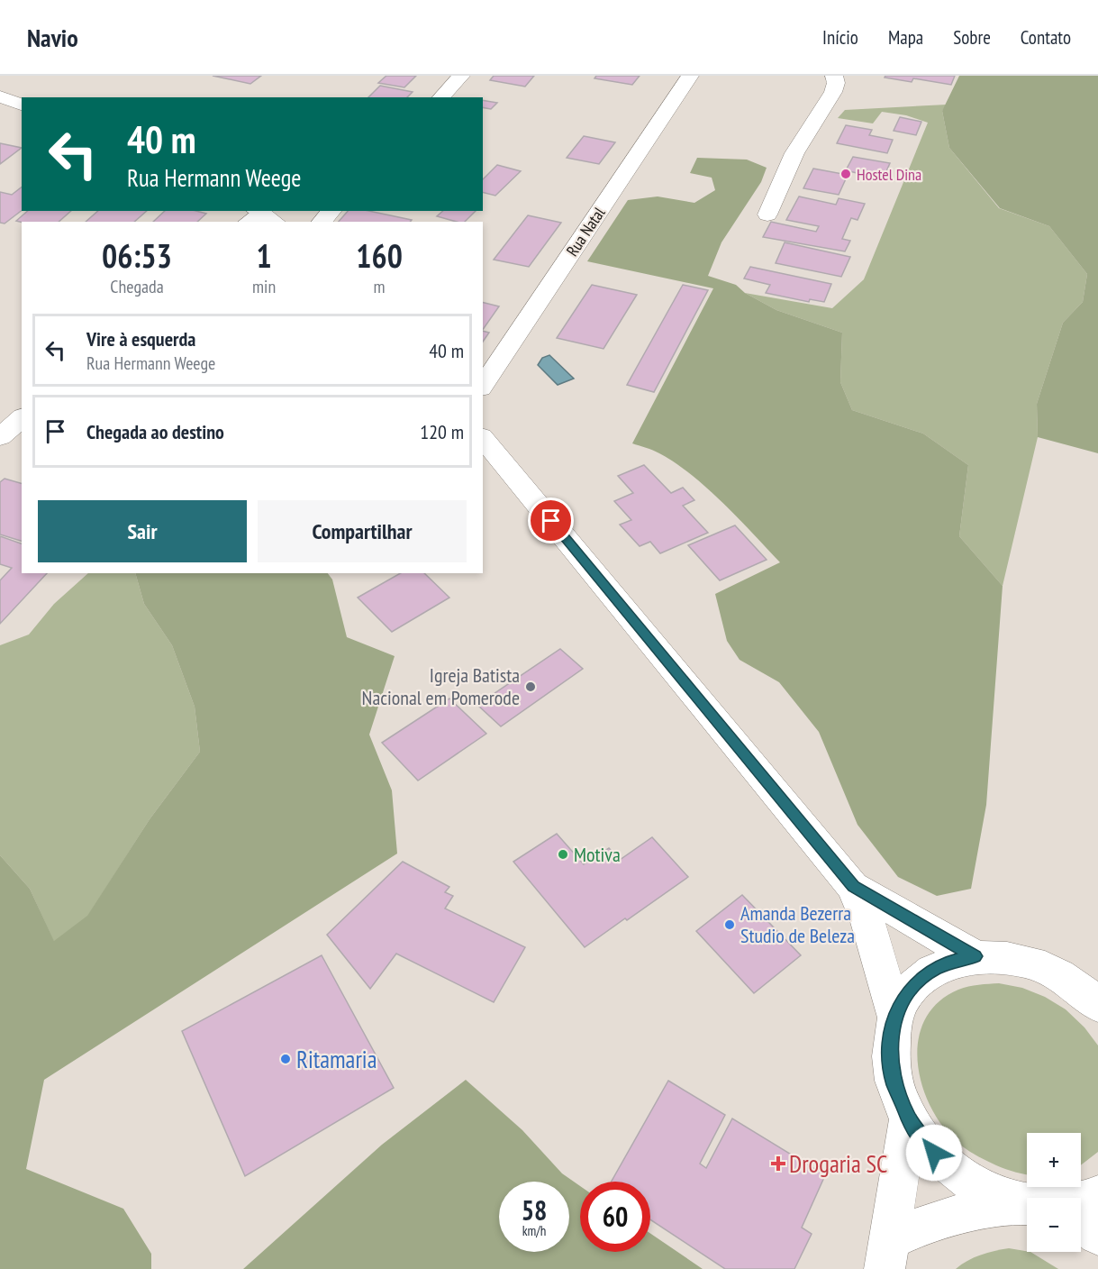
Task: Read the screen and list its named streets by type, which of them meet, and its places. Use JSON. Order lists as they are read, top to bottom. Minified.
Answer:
{"streets":{"main road":["Rua Natal"]},"places":{"other":["Hostel Dina","Igreja Batista Nacional em Pomerode","Motiva","Amanda Bezerra Studio de Beleza","Ritamaria"],"health":["Drogaria SC"]},"page":{"header":"Navio","nav":["Início","Mapa","Sobre","Contato"],"turn":["40 m","Rua Hermann Weege"],"eta":["06:53","Chegada","1","min","160","m"],"list":[{"name":"Vire à esquerda","note":"Rua Hermann Weege","value":"40 m"},{"name":"Chegada ao destino","value":"120 m"}],"buttons":["Sair","Compartilhar"],"map_buttons":["+","−"],"speed":"58 km/h","limit":"60"}}
